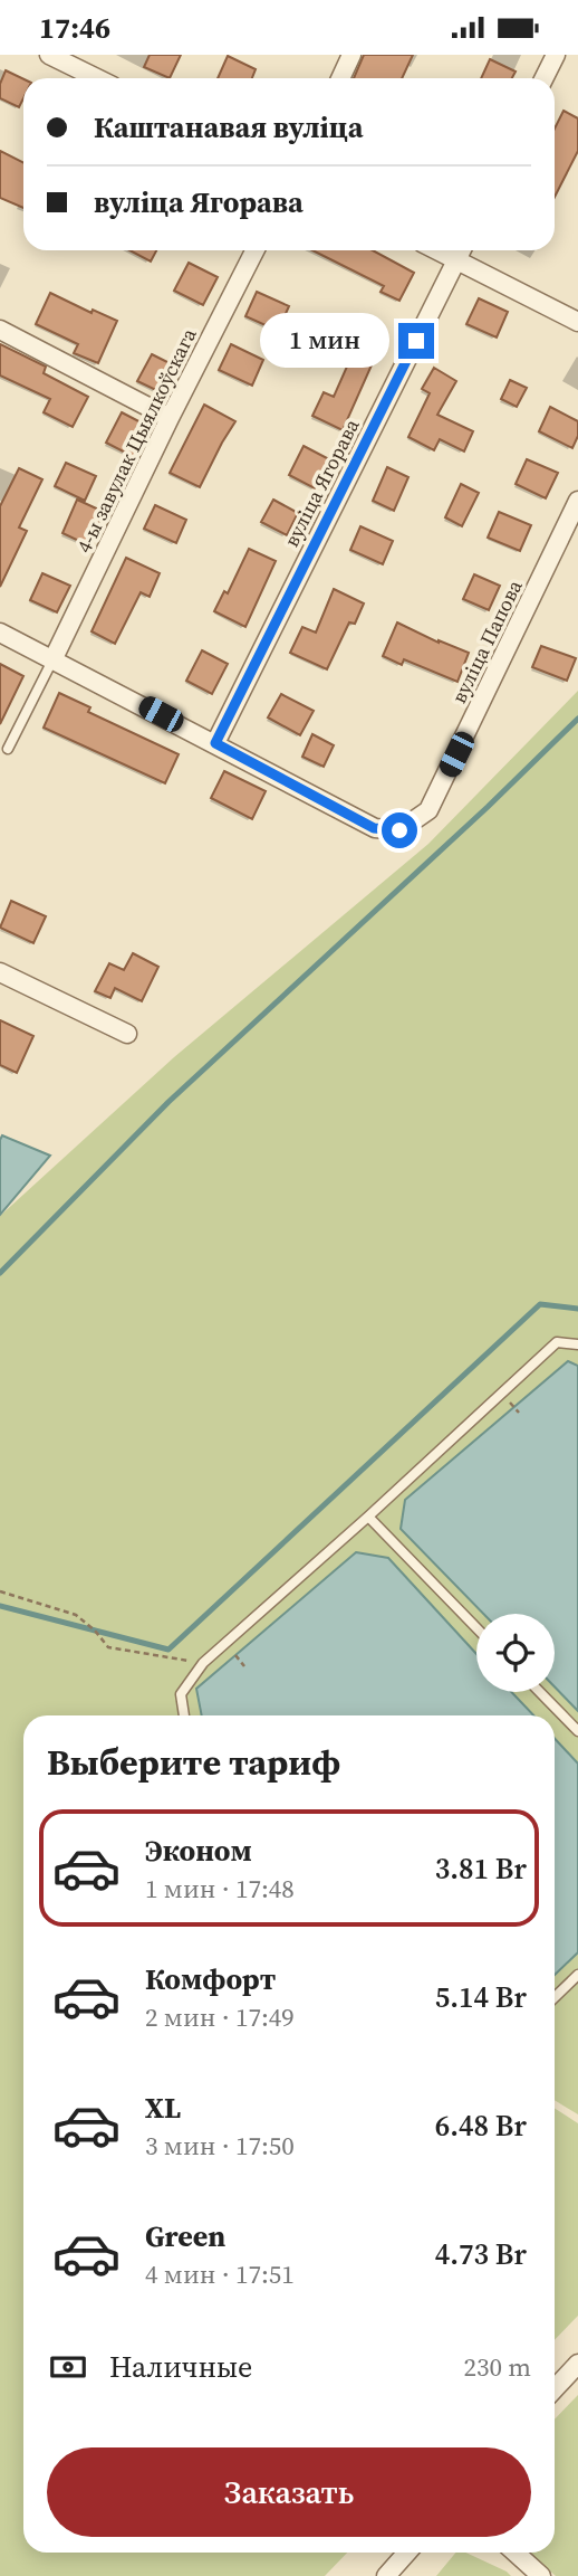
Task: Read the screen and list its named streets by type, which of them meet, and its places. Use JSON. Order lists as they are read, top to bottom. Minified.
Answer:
{"streets":{"street":["4-ы завулак Цыялкоўскага","вуліца Ягорава","вуліца Папова"]},"crossings":[["вуліца Ягорава","вуліца Папова"]],"page":{"status":"17:46","banner":["Каштанавая вуліца","вуліца Ягорава"],"bubble":"1 мин","heading":"Выберите тариф","list":[{"name":"Эконом","note":"1 мин · 17:48","value":"3.81 Br"},{"name":"Комфорт","note":"2 мин · 17:49","value":"5.14 Br"},{"name":"XL","note":"3 мин · 17:50","value":"6.48 Br"},{"name":"Green","note":"4 мин · 17:51","value":"4.73 Br"}],"pay":["Наличные","230 m"],"buttons":"Заказать"}}
